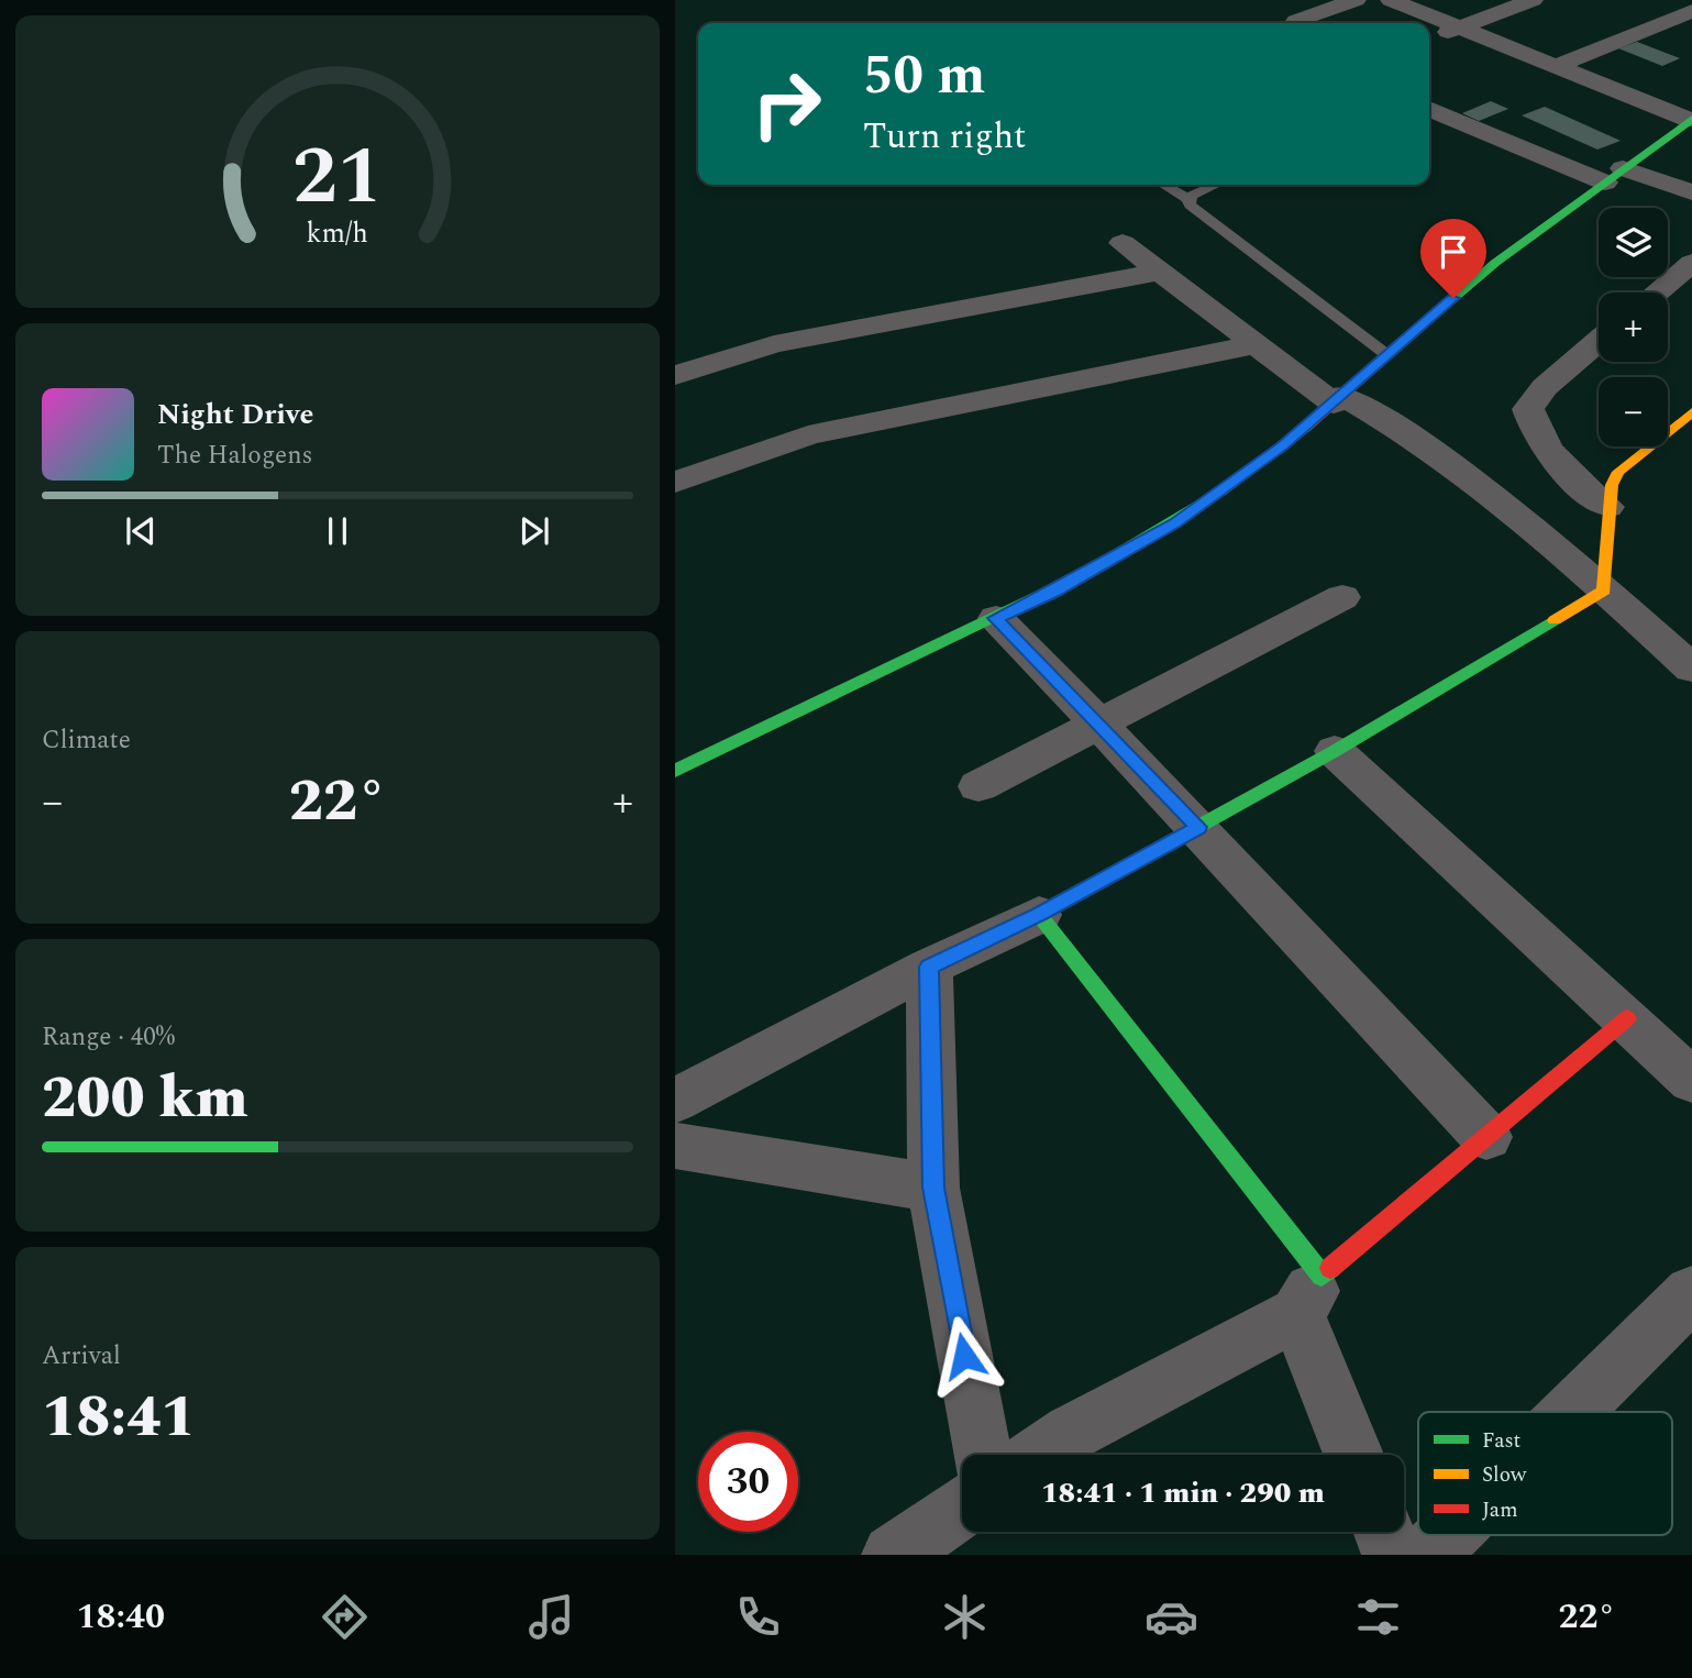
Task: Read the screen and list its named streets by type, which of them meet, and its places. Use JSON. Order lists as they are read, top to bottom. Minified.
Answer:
{"legend":["Fast","Slow","Jam"],"page":{"turn":["50 m","Turn right"],"map_buttons":["+","−"],"song":["Night Drive","The Halogens"],"tile":["Climate",["Range · 40%","200 km"],["Arrival","18:41"]],"heat":["−","22°","+"],"limit":"30","trip":"18:41 · 1 min · 290 m","tabs":["18:40","22°"],"gauge":["21","km/h"]}}
